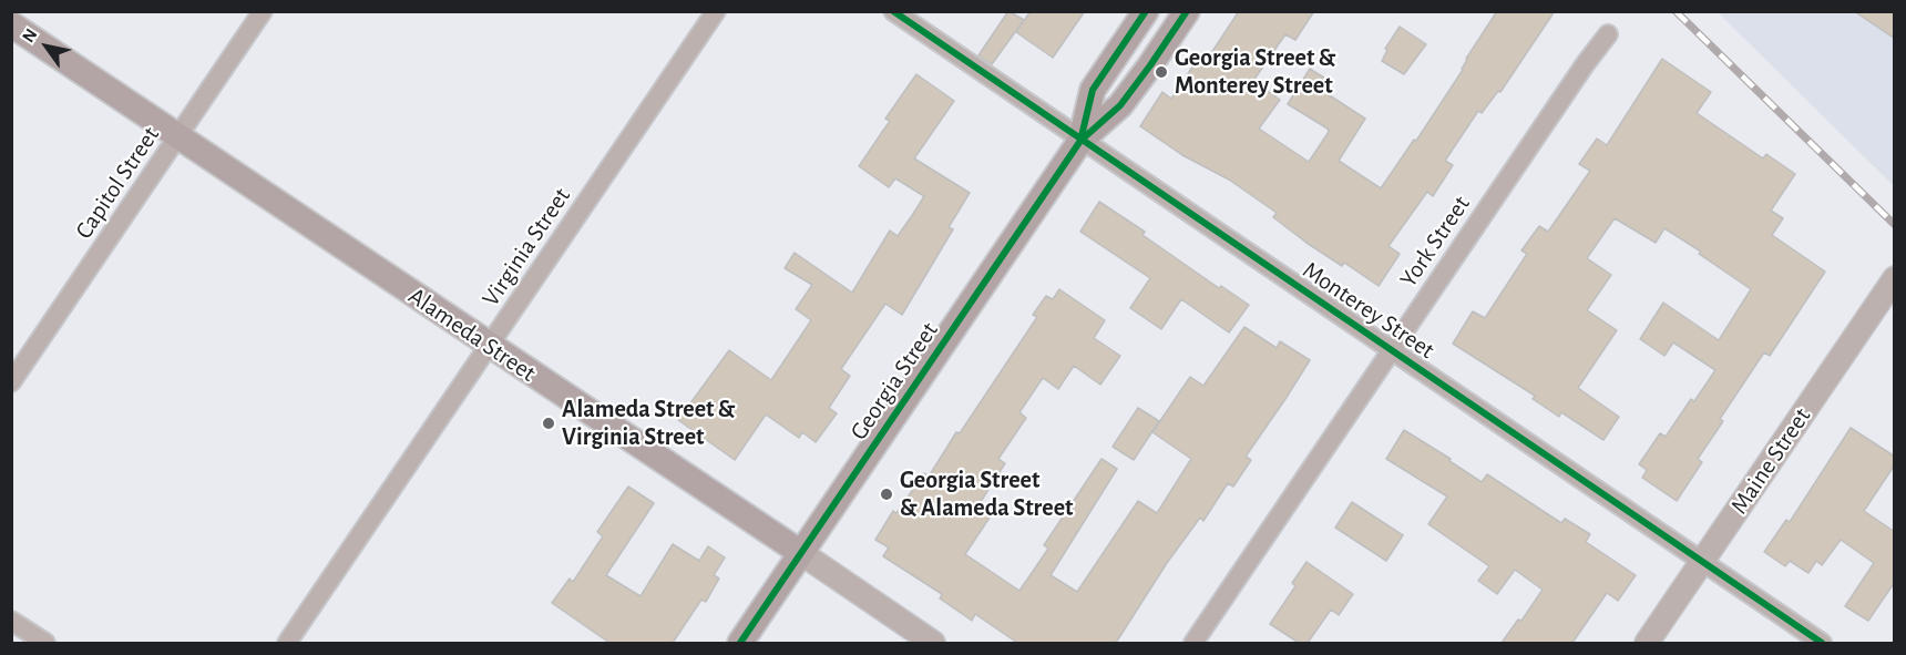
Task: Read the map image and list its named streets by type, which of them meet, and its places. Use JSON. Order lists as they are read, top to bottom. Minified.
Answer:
{"streets":{"main road":["Alameda Street","Georgia Street"],"street":["Capitol Street","York Street","Virginia Street","Monterey Street","Maine Street"]},"crossings":[["Capitol Street","Alameda Street"],["York Street","Monterey Street"],["Virginia Street","Alameda Street"],["Monterey Street","Georgia Street"],["Monterey Street","Maine Street"],["Alameda Street","Georgia Street"]],"places":["Georgia Street & Monterey Street","Alameda Street & Virginia Street","Georgia Street & Alameda Street"],"north":"top left"}
